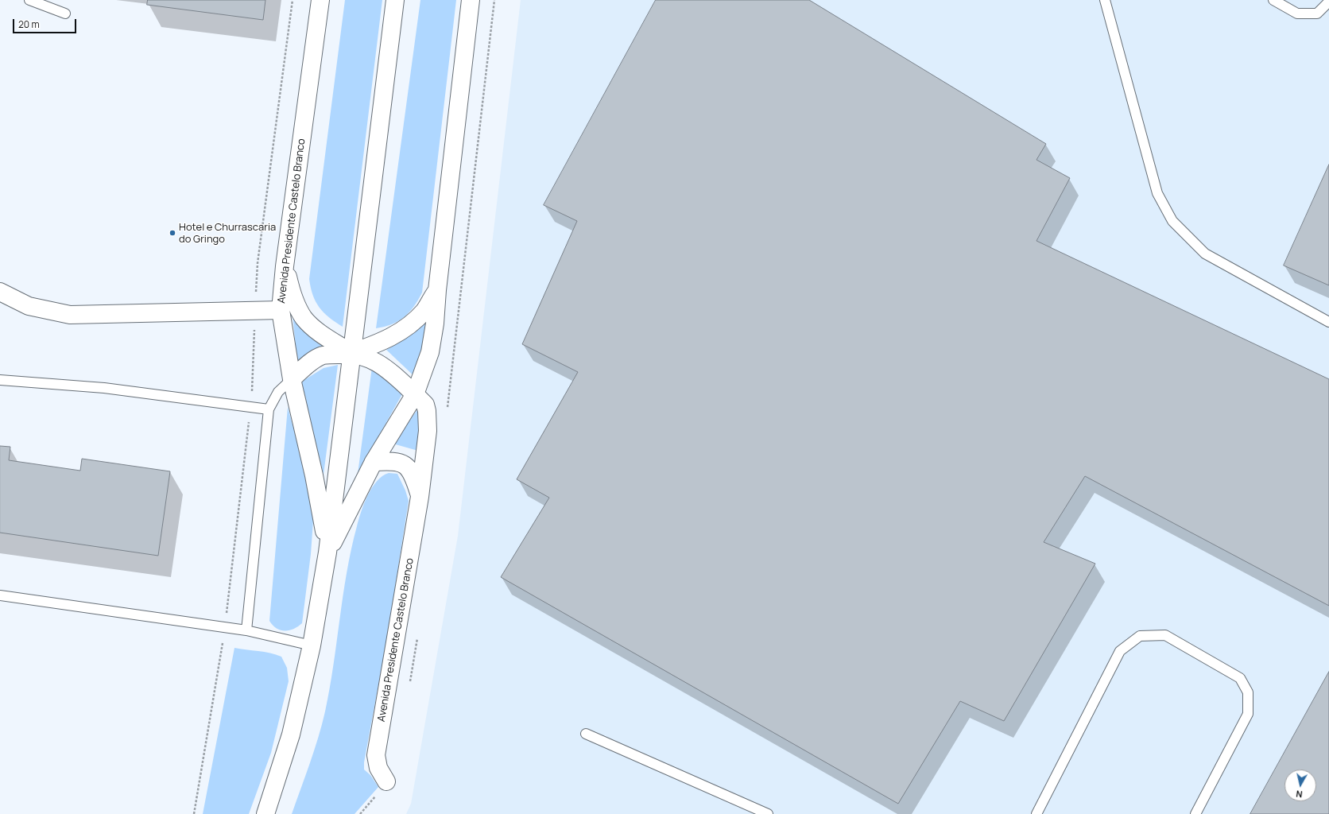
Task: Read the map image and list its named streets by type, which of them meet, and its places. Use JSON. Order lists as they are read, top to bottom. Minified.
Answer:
{"streets":{"main road":["Avenida Presidente Castelo Branco"]},"places":["Hotel e Churrascaria do Gringo"],"scale_bar":"20 m","north":"bottom"}
